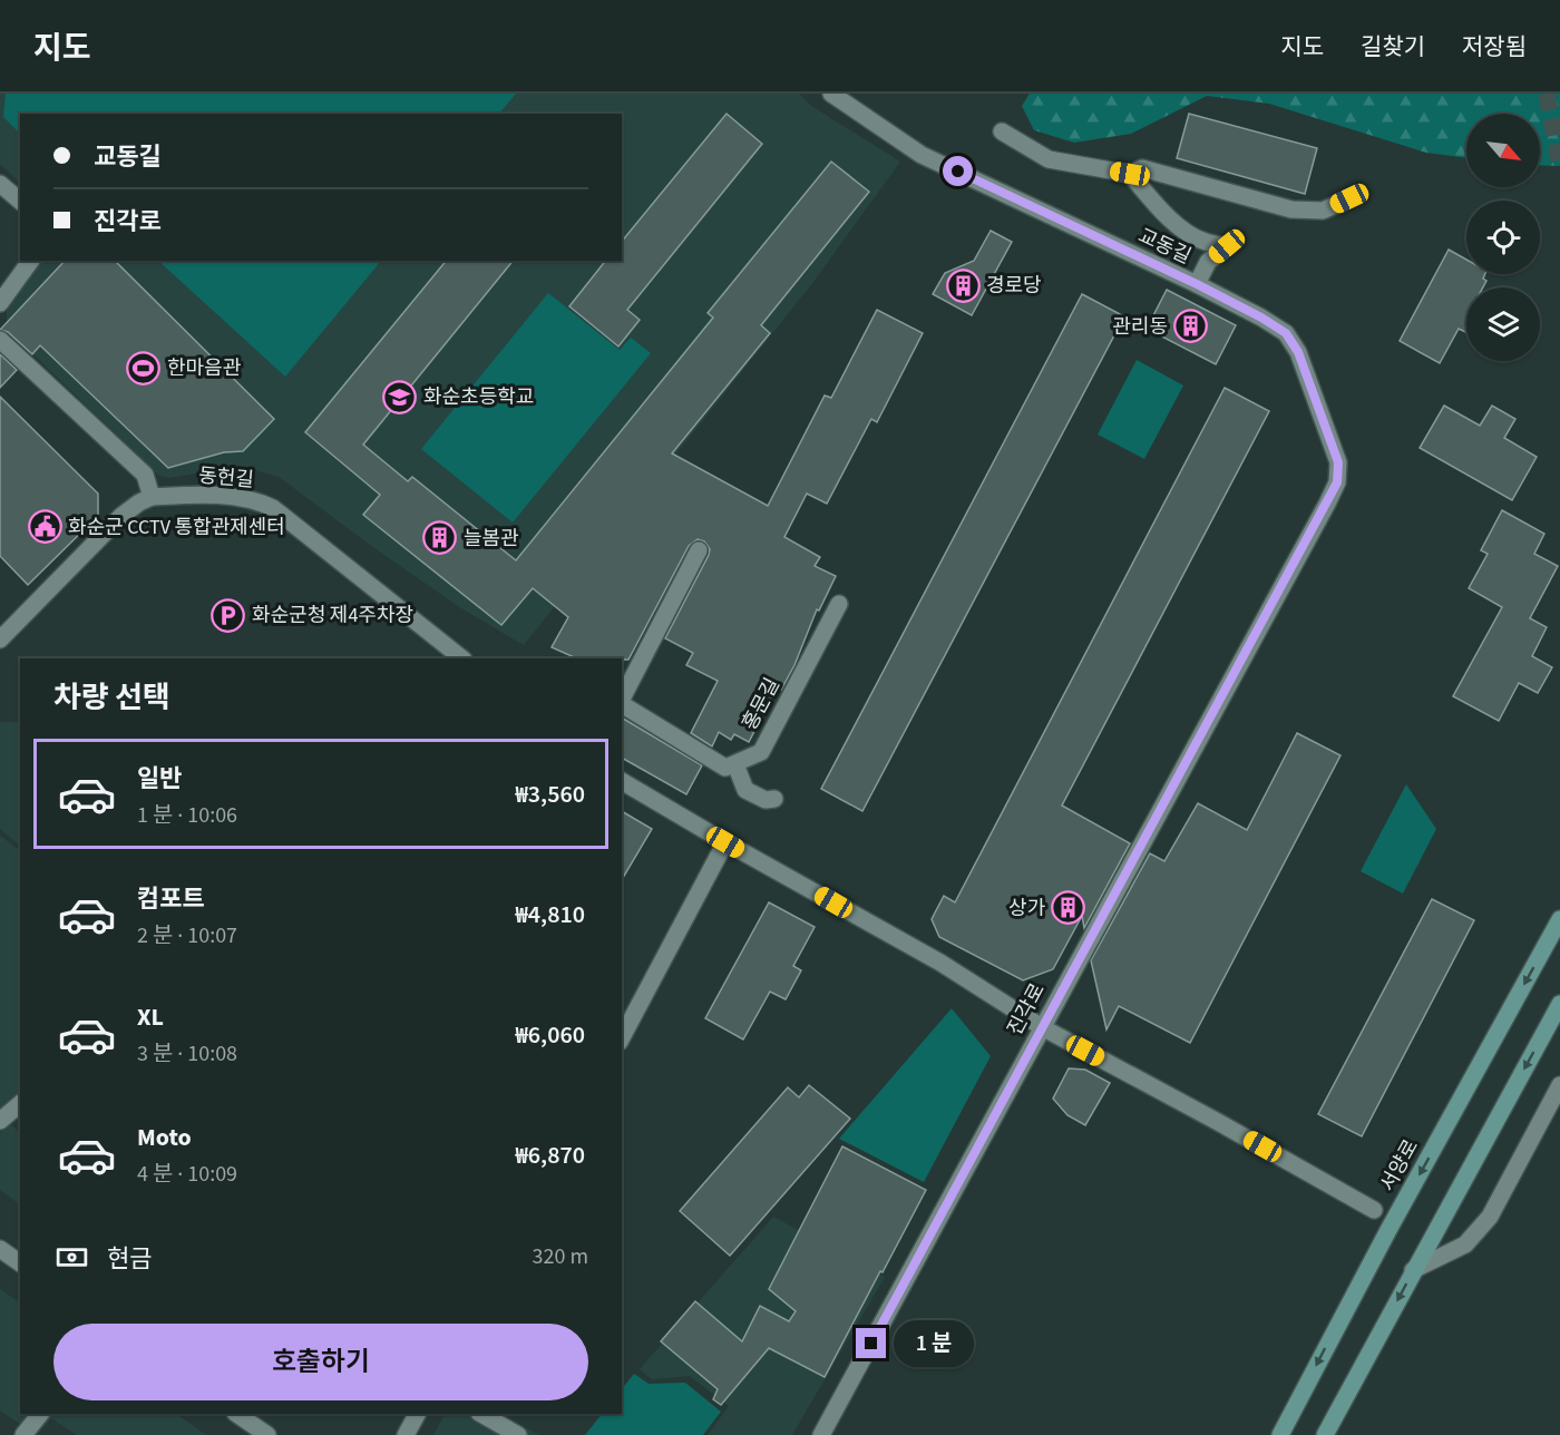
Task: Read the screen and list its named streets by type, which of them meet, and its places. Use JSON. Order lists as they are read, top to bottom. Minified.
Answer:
{"streets":{"main road":["서양로"],"street":["교동길","동헌길","홍문길","진각로"]},"crossings":[["교동길","진각로"]],"places":{"building":["경로당","관리동","늘봄관","상가"],"sports":["한마음관"],"school or university":["화순초등학교"],"public building":["화순군 CCTV 통합관제센터"],"parking":["화순군청 제4주차장"]},"north":"bottom right","page":{"header":"지도","nav":["지도","길찾기","저장됨"],"banner":["교동길","진각로"],"heading":"차량 선택","list":[{"name":"일반","note":"1 분 · 10:06","value":"₩3,560"},{"name":"컴포트","note":"2 분 · 10:07","value":"₩4,810"},{"name":"XL","note":"3 분 · 10:08","value":"₩6,060"},{"name":"Moto","note":"4 분 · 10:09","value":"₩6,870"}],"pay":["현금","320 m"],"buttons":"호출하기","bubble":"1 분"}}
